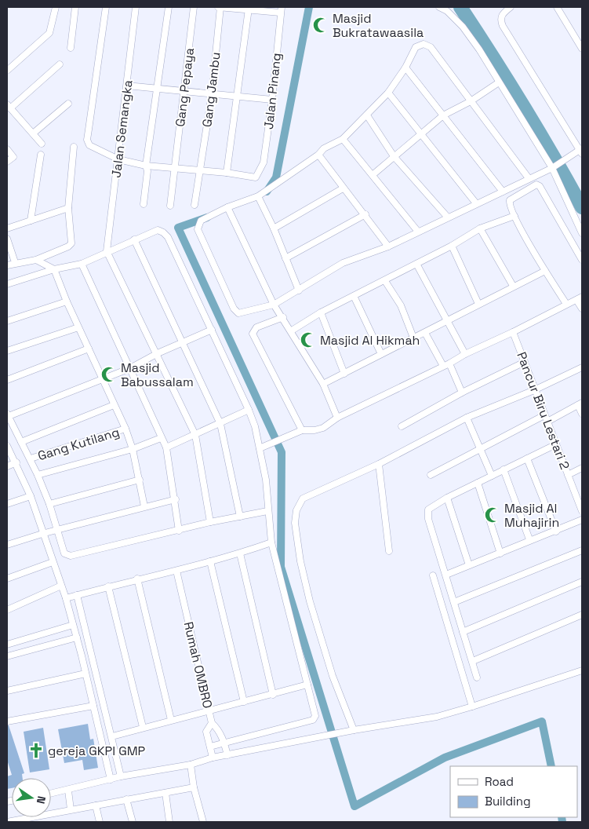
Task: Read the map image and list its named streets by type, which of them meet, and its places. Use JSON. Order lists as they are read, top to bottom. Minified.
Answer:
{"streets":{"street":["Gang Pepaya","Gang Jambu","Jalan Pinang","Jalan Semangka","Pancur Biru Lestari 2","Gang Kutilang","Rumah OMBRO"]},"places":{"mosque":["Masjid Bukratawaasila","Masjid Al Hikmah","Masjid Babussalam","Masjid Al Muhajirin"],"church":["gereja GKPI GMP"]},"legend":["Road","Building"],"north":"right"}
